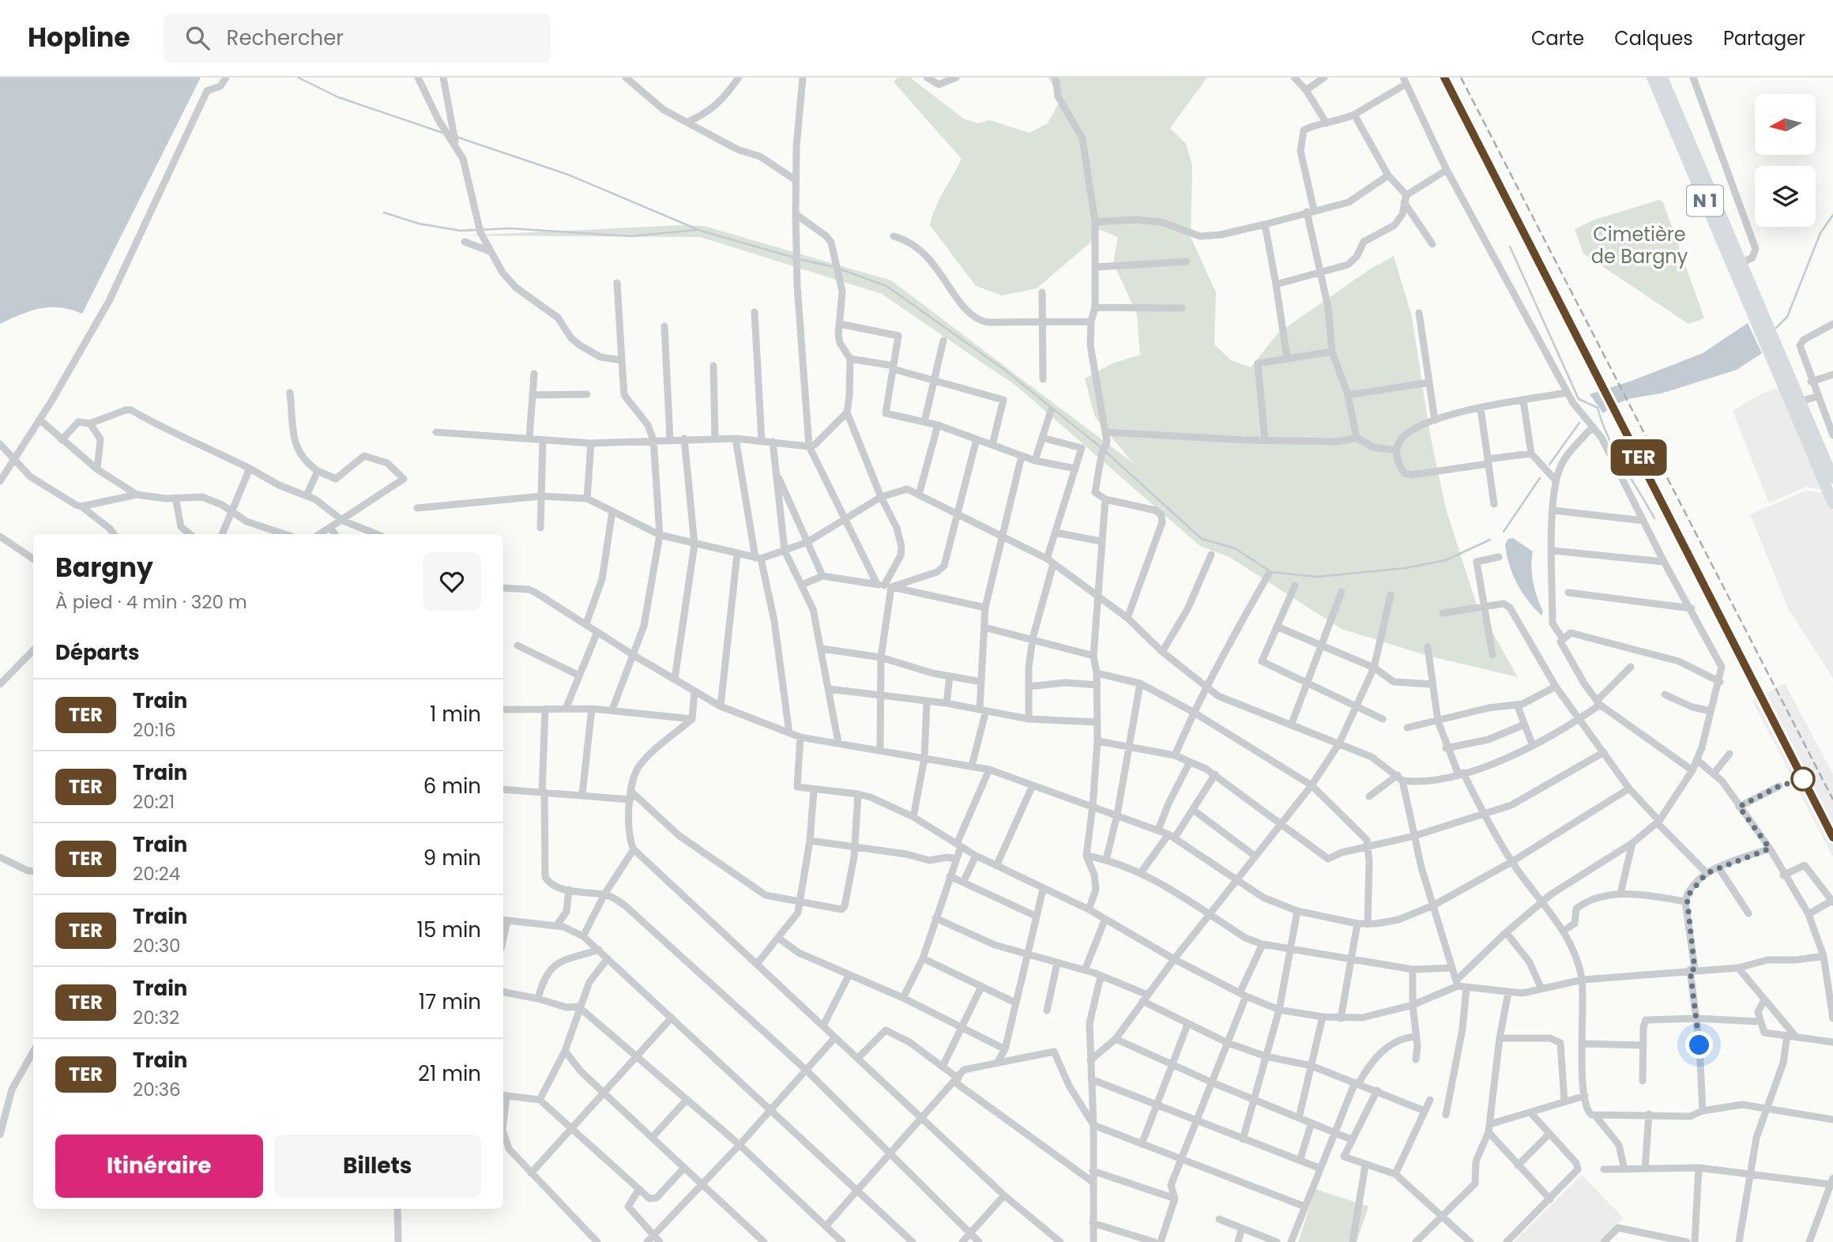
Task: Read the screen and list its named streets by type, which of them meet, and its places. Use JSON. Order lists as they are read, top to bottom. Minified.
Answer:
{"streets":{"highway":["N 1"]},"parks":["Cimetière de Bargny"],"north":"left","page":{"header":"Hopline","search":"Rechercher","nav":["Carte","Calques","Partager"],"on_map":"TER","heading":[["Bargny","À pied · 4 min · 320 m"],"Départs"],"list":[{"mark":"TER","name":"Train","note":"20:16","value":"1 min"},{"mark":"TER","name":"Train","note":"20:21","value":"6 min"},{"mark":"TER","name":"Train","note":"20:24","value":"9 min"},{"mark":"TER","name":"Train","note":"20:30","value":"15 min"},{"mark":"TER","name":"Train","note":"20:32","value":"17 min"},{"mark":"TER","name":"Train","note":"20:36","value":"21 min"}],"buttons":["Itinéraire","Billets"]}}
